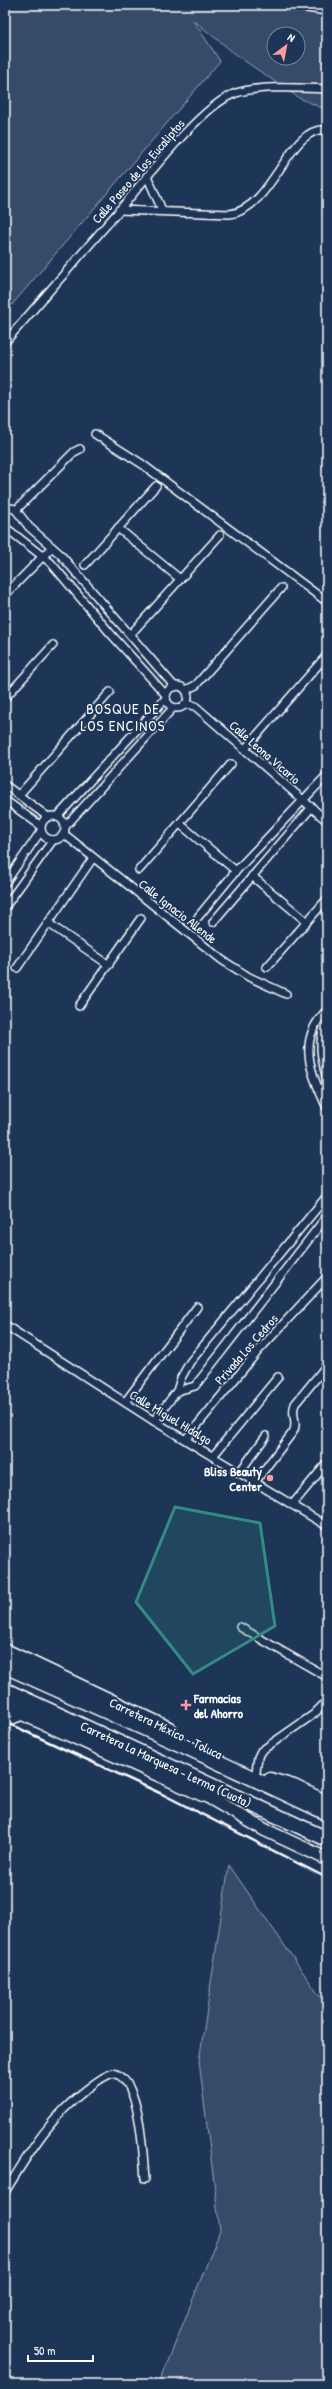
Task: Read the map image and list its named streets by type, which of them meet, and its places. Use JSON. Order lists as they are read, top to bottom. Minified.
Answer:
{"streets":{"highway":["Carretera México - Toluca","Carretera La Marquesa - Lerma (Cuota)"],"street":["Calle Paseo de los Eucaliptos","Calle Leona Vicario","Calle Ignacio Allende","Privada Los Cedros","Calle Miguel Hidalgo"]},"crossings":[["Privada Los Cedros","Calle Miguel Hidalgo"]],"districts":["BOSQUE DE LOS ENCINOS"],"places":{"other":["Bliss Beauty Center"],"health":["Farmacias del Ahorro"]},"scale_bar":"50 m","north":"top right"}
